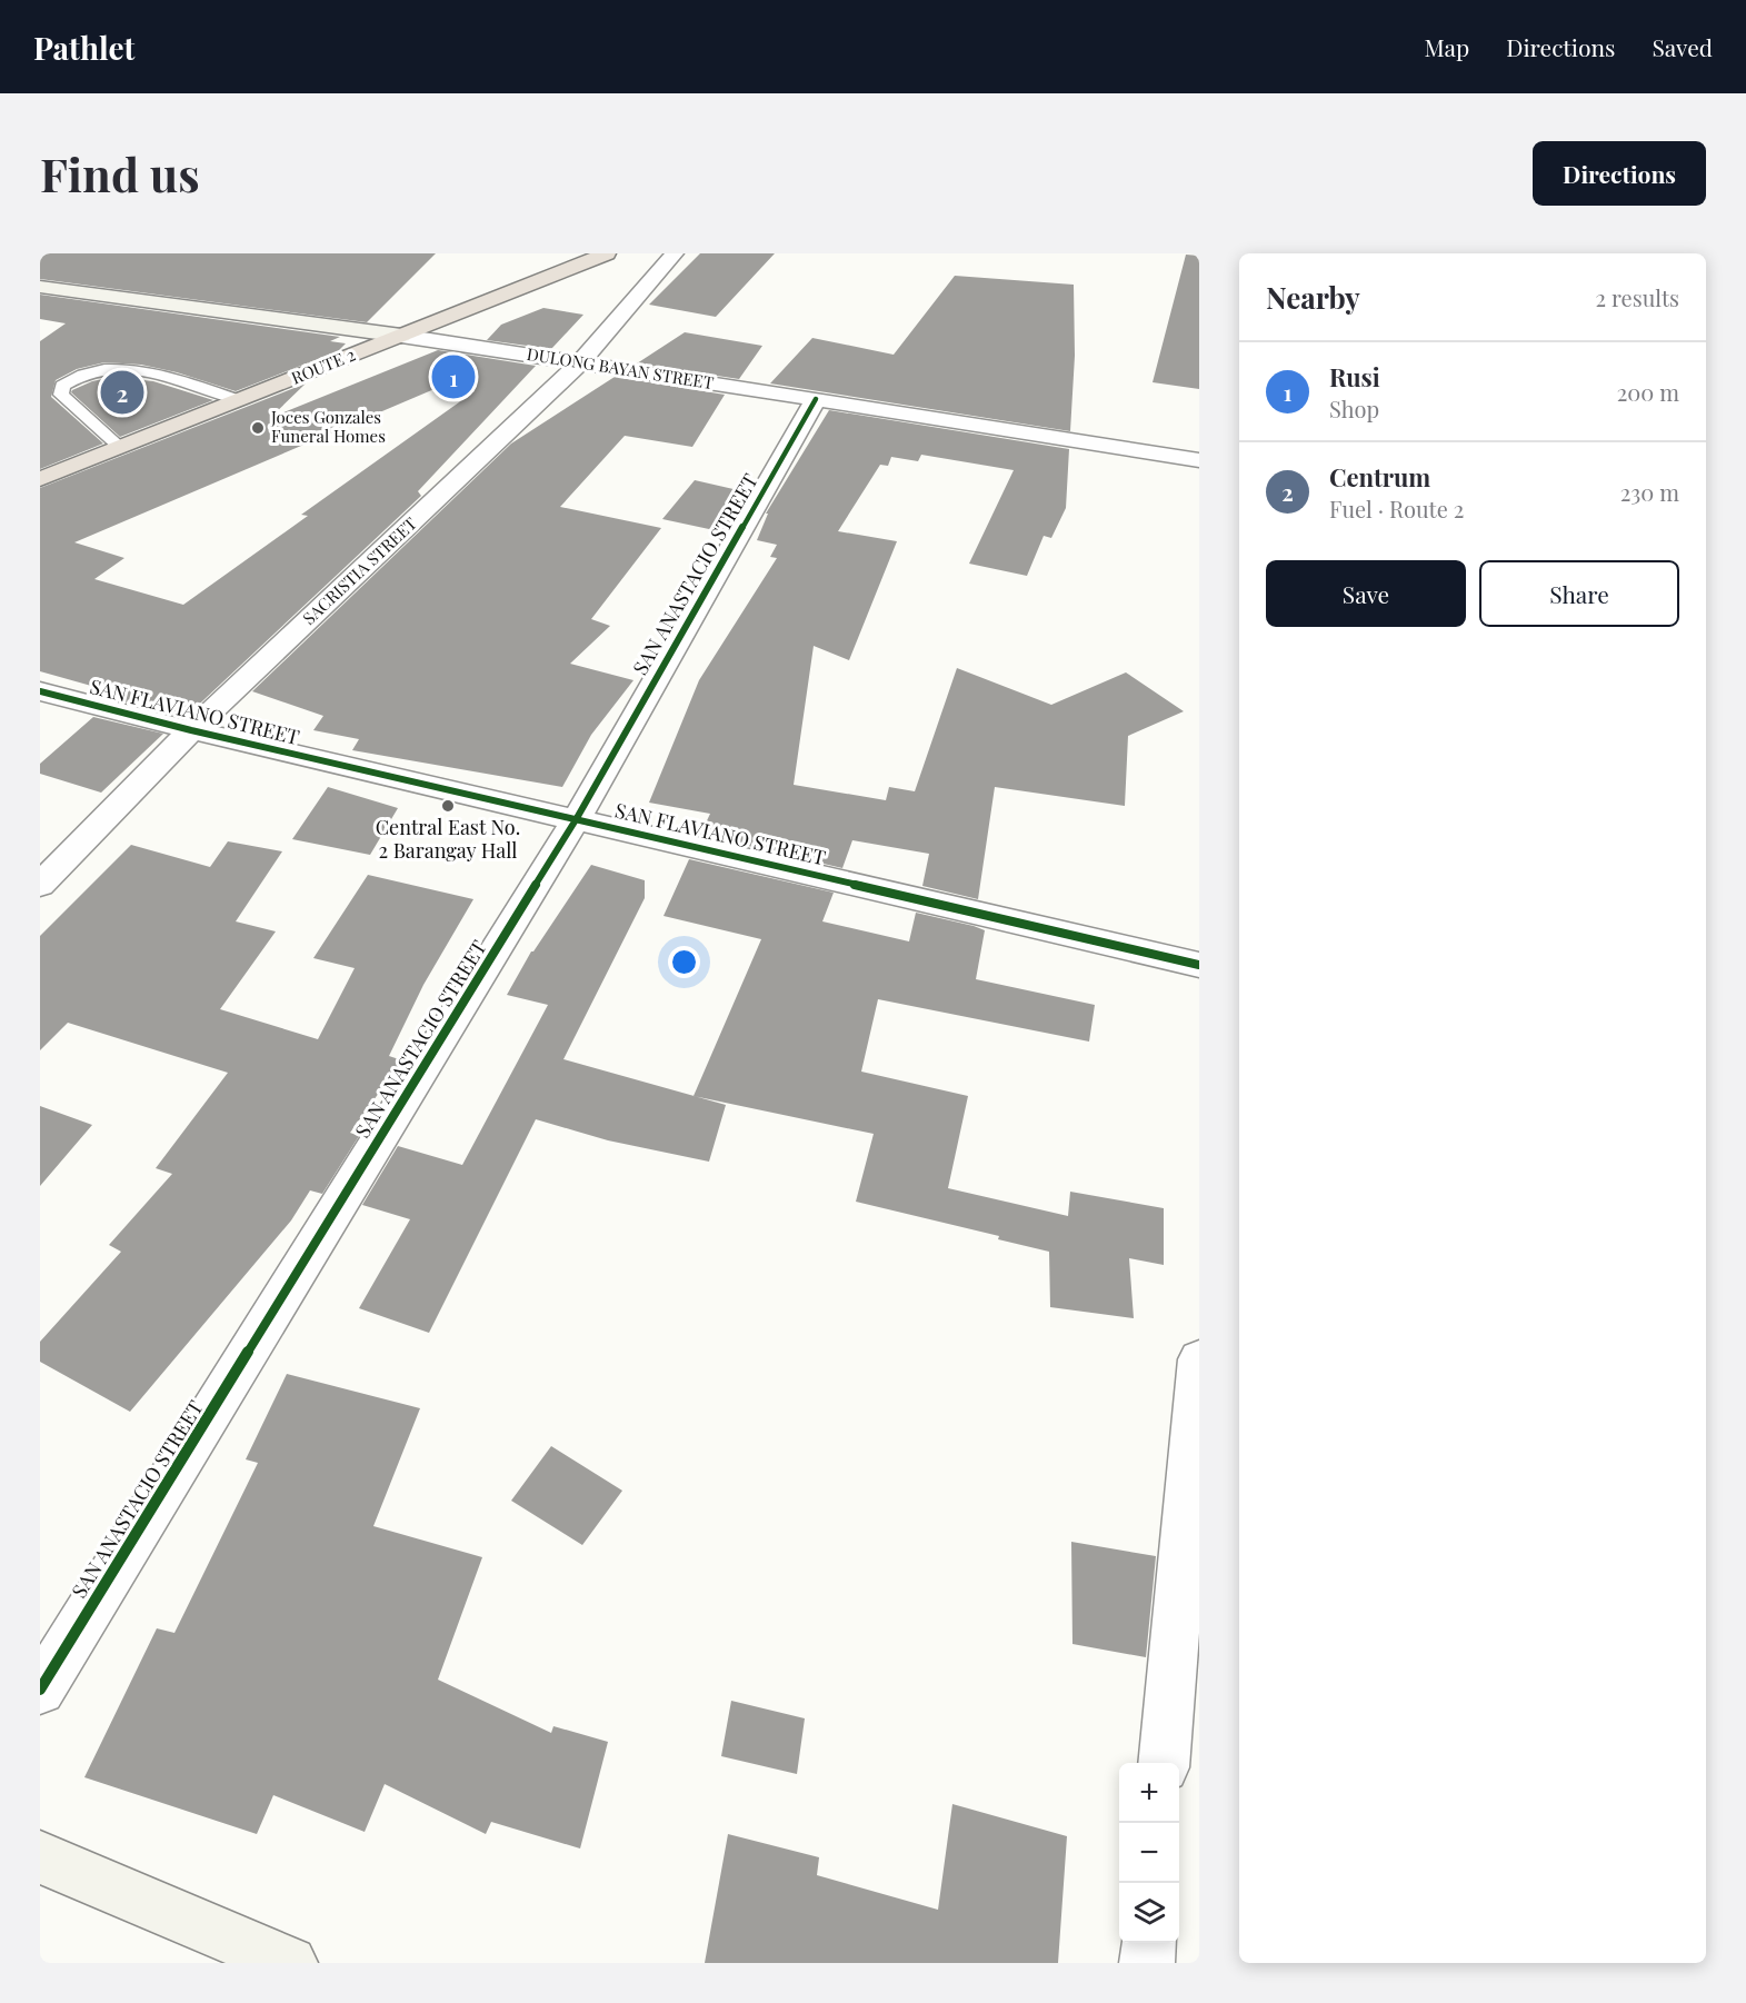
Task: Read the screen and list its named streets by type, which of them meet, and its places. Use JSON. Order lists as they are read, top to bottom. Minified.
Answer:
{"streets":{"highway":["ROUTE 2"],"street":["DULONG BAYAN STREET","SACRISTIA STREET","SAN ANASTACIO STREET","SAN FLAVIANO STREET"]},"crossings":[["ROUTE 2","DULONG BAYAN STREET"],["DULONG BAYAN STREET","SACRISTIA STREET"],["DULONG BAYAN STREET","SAN ANASTACIO STREET"],["SACRISTIA STREET","SAN FLAVIANO STREET"],["SAN ANASTACIO STREET","SAN FLAVIANO STREET"]],"places":["Joces Gonzales Funeral Homes","Central East No. 2 Barangay Hall"],"page":{"header":"Pathlet","nav":["Map","Directions","Saved"],"buttons":["Directions",["Save","Share"]],"title":"Find us","heading":["Nearby","2 results"],"list":[{"mark":"1","name":"Rusi","note":"Shop","value":"200 m"},{"mark":"2","name":"Centrum","note":"Fuel · Route 2","value":"230 m"}],"pins":["1","2"],"map_buttons":["+","−"]}}
